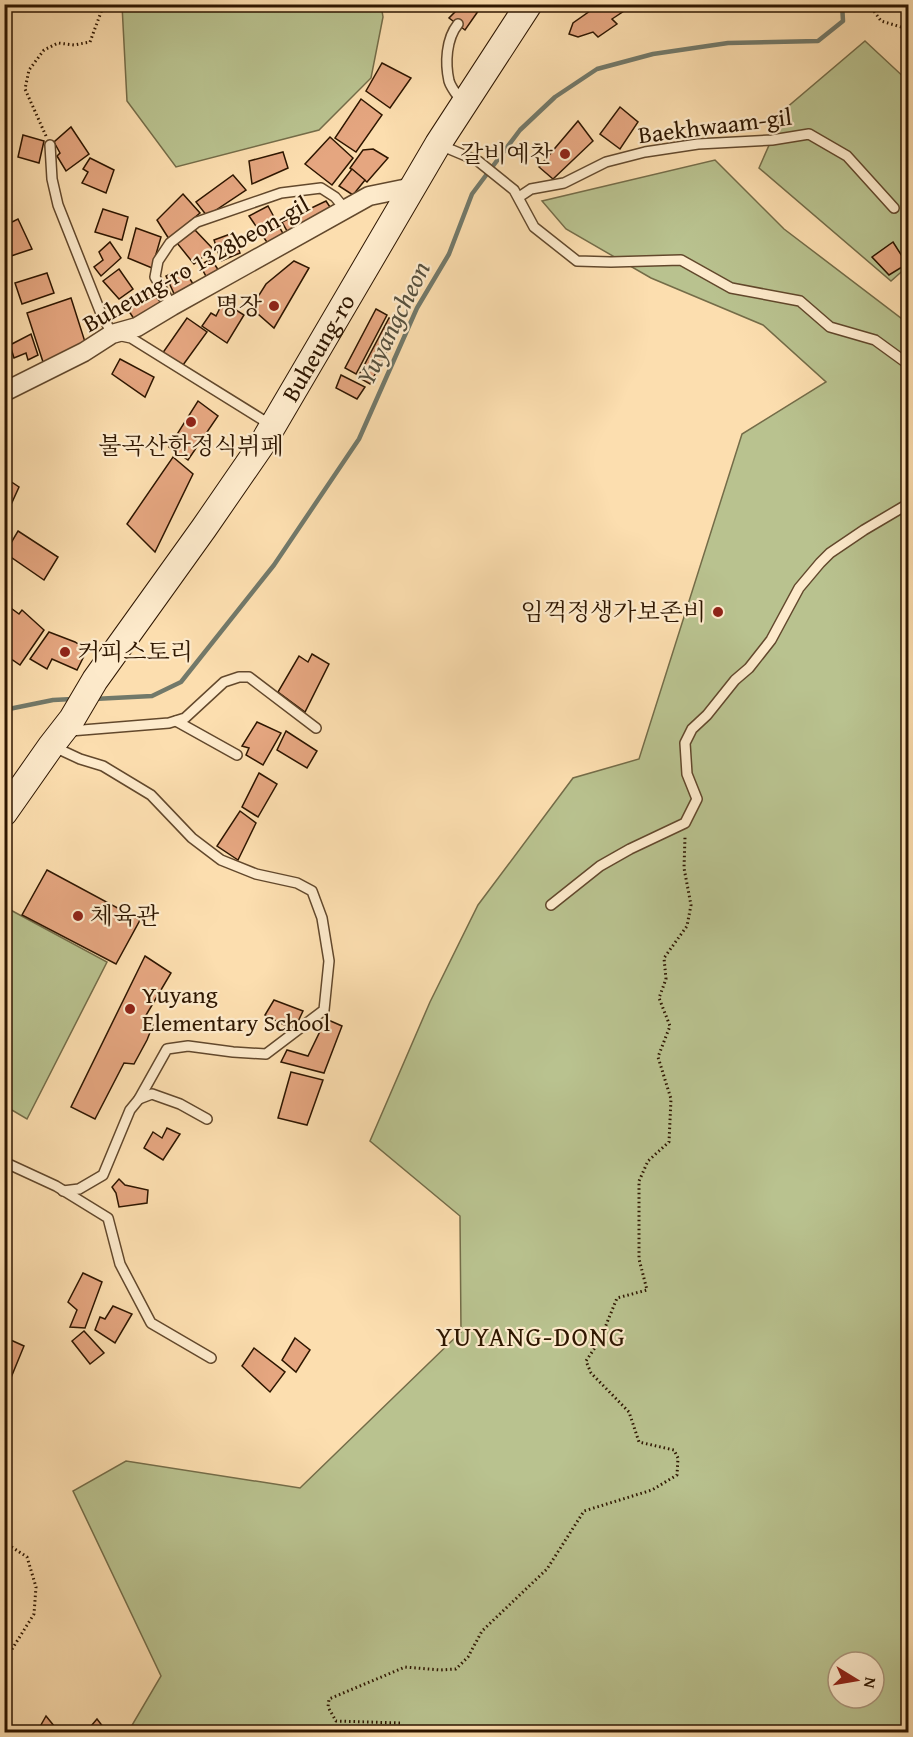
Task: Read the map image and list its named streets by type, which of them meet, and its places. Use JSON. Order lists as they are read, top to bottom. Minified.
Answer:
{"streets":{"main road":["Buheung-ro"],"street":["Buheung-ro 1328beon-gil"],"lane":["Baekhwaam-gil"]},"crossings":[["Buheung-ro 1328beon-gil","Buheung-ro"]],"districts":["YUYANG-DONG"],"water":["Yuyangcheon"],"places":["갈비예찬","명장","불곡산한정식뷔페","임꺽정생가보존비","커피스토리","체육관","Yuyang Elementary School"],"north":"right"}
